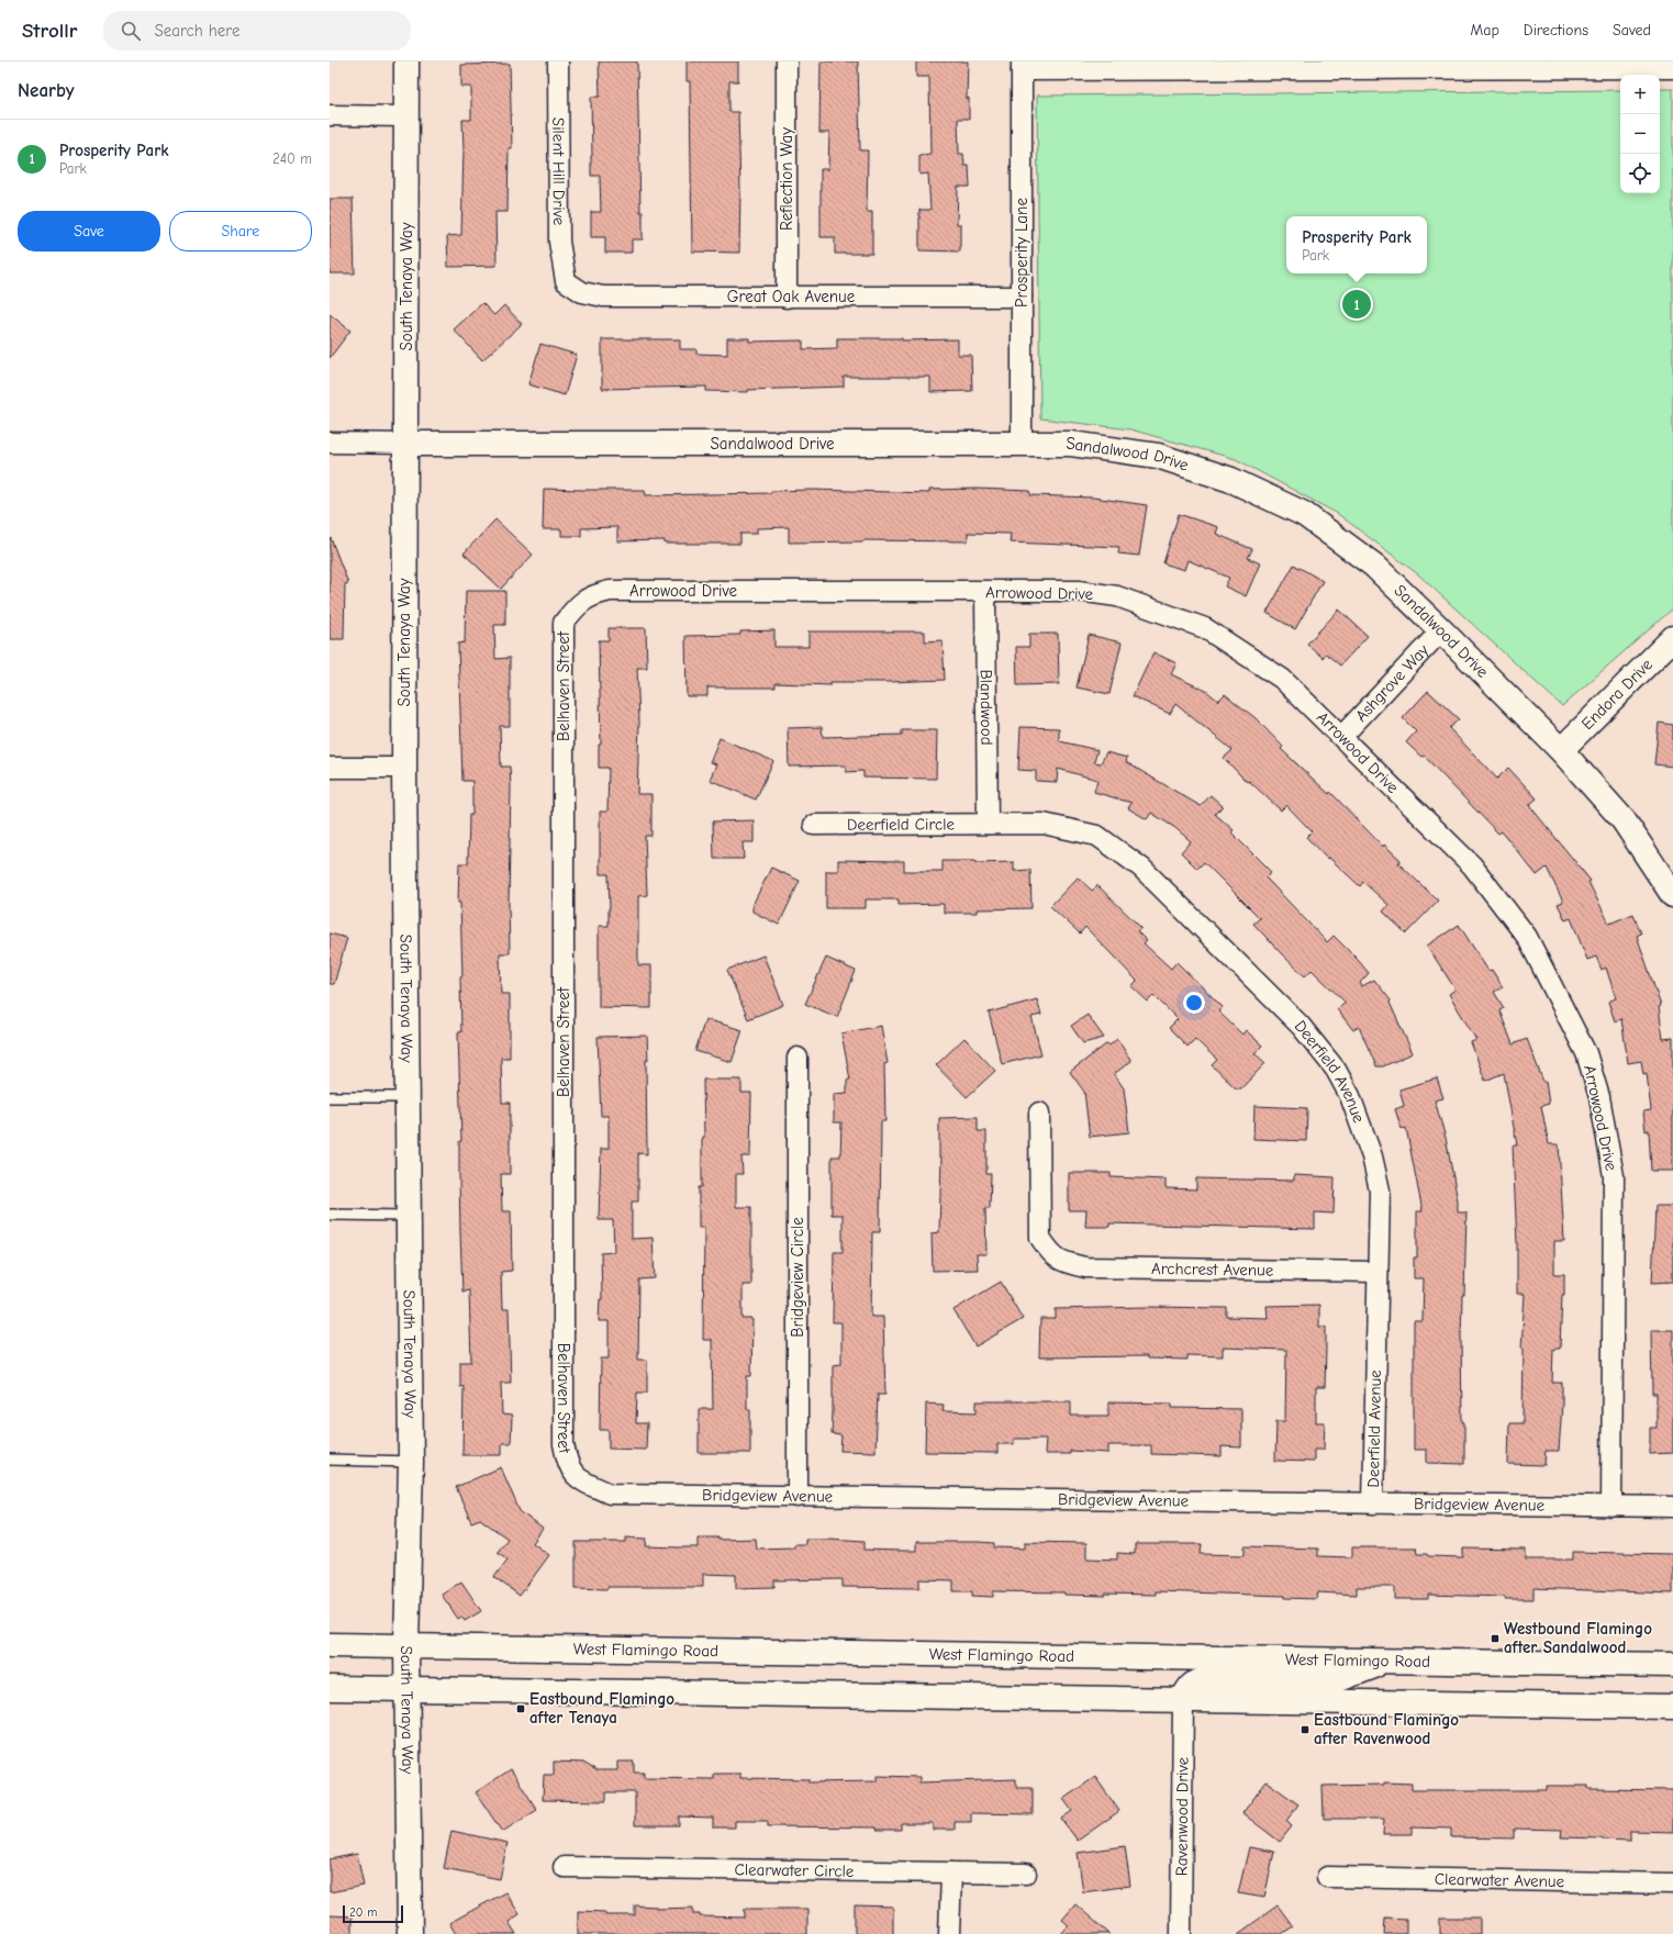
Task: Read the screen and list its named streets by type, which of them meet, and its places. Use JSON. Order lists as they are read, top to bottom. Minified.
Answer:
{"streets":{"street":["Silent Hill Drive","Reflection Way","Prosperity Lane","South Tenaya Way","Great Oak Avenue","Sandalwood Drive","Arrowood Drive","Ashgrove Way","Belhaven Street","Endora Drive","Blandwood","Deerfield Circle","Deerfield Avenue","Archcrest Avenue","Bridgeview Circle","Bridgeview Avenue","West Flamingo Road","Ravenwood Drive","Clearwater Circle","Clearwater Avenue"]},"crossings":[["Silent Hill Drive","Great Oak Avenue"],["Reflection Way","Great Oak Avenue"],["Prosperity Lane","Great Oak Avenue"],["Prosperity Lane","Sandalwood Drive"],["South Tenaya Way","Sandalwood Drive"],["South Tenaya Way","West Flamingo Road"],["Sandalwood Drive","Ashgrove Way"],["Sandalwood Drive","Endora Drive"],["Arrowood Drive","Ashgrove Way"],["Arrowood Drive","Belhaven Street"],["Arrowood Drive","Blandwood"],["Arrowood Drive","Bridgeview Avenue"],["Belhaven Street","Bridgeview Avenue"],["Blandwood","Deerfield Circle"],["Blandwood","Deerfield Avenue"],["Deerfield Circle","Deerfield Avenue"],["Deerfield Avenue","Archcrest Avenue"],["Deerfield Avenue","Bridgeview Avenue"],["Bridgeview Circle","Bridgeview Avenue"]],"places":{"transit":["Westbound Flamingo after Sandalwood","Eastbound Flamingo after Tenaya","Eastbound Flamingo after Ravenwood"]},"scale_bar":"20 m","page":{"header":"Strollr","search":"Search here","nav":["Map","Directions","Saved"],"heading":"Nearby","map_buttons":["+","−"],"list":[{"mark":"1","name":"Prosperity Park","note":"Park","value":"240 m"}],"buttons":["Save","Share"],"popup":["Prosperity Park","Park"],"pins":"1","scale":"20 m"}}
